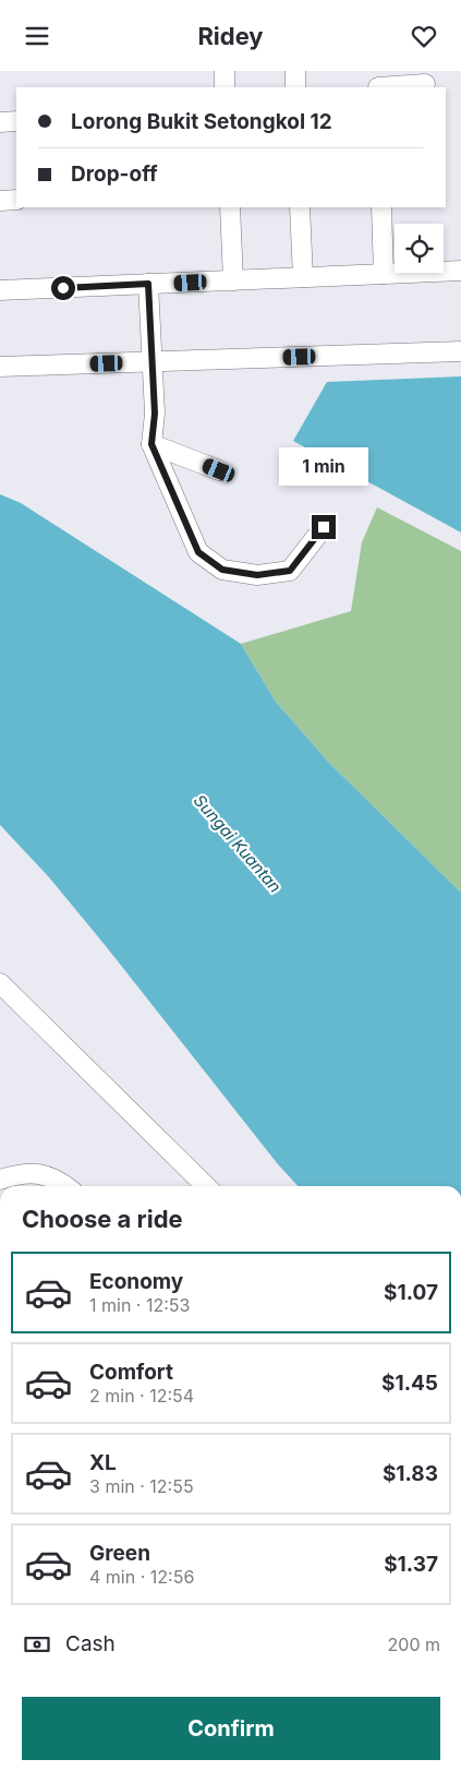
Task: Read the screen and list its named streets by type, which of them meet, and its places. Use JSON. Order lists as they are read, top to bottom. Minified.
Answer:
{"water":["Sungai Kuantan"],"page":{"header":"Ridey","banner":["Lorong Bukit Setongkol 12","Drop-off"],"bubble":"1 min","heading":"Choose a ride","list":[{"name":"Economy","note":"1 min · 12:53","value":"$1.07"},{"name":"Comfort","note":"2 min · 12:54","value":"$1.45"},{"name":"XL","note":"3 min · 12:55","value":"$1.83"},{"name":"Green","note":"4 min · 12:56","value":"$1.37"}],"pay":["Cash","200 m"],"buttons":"Confirm"}}
